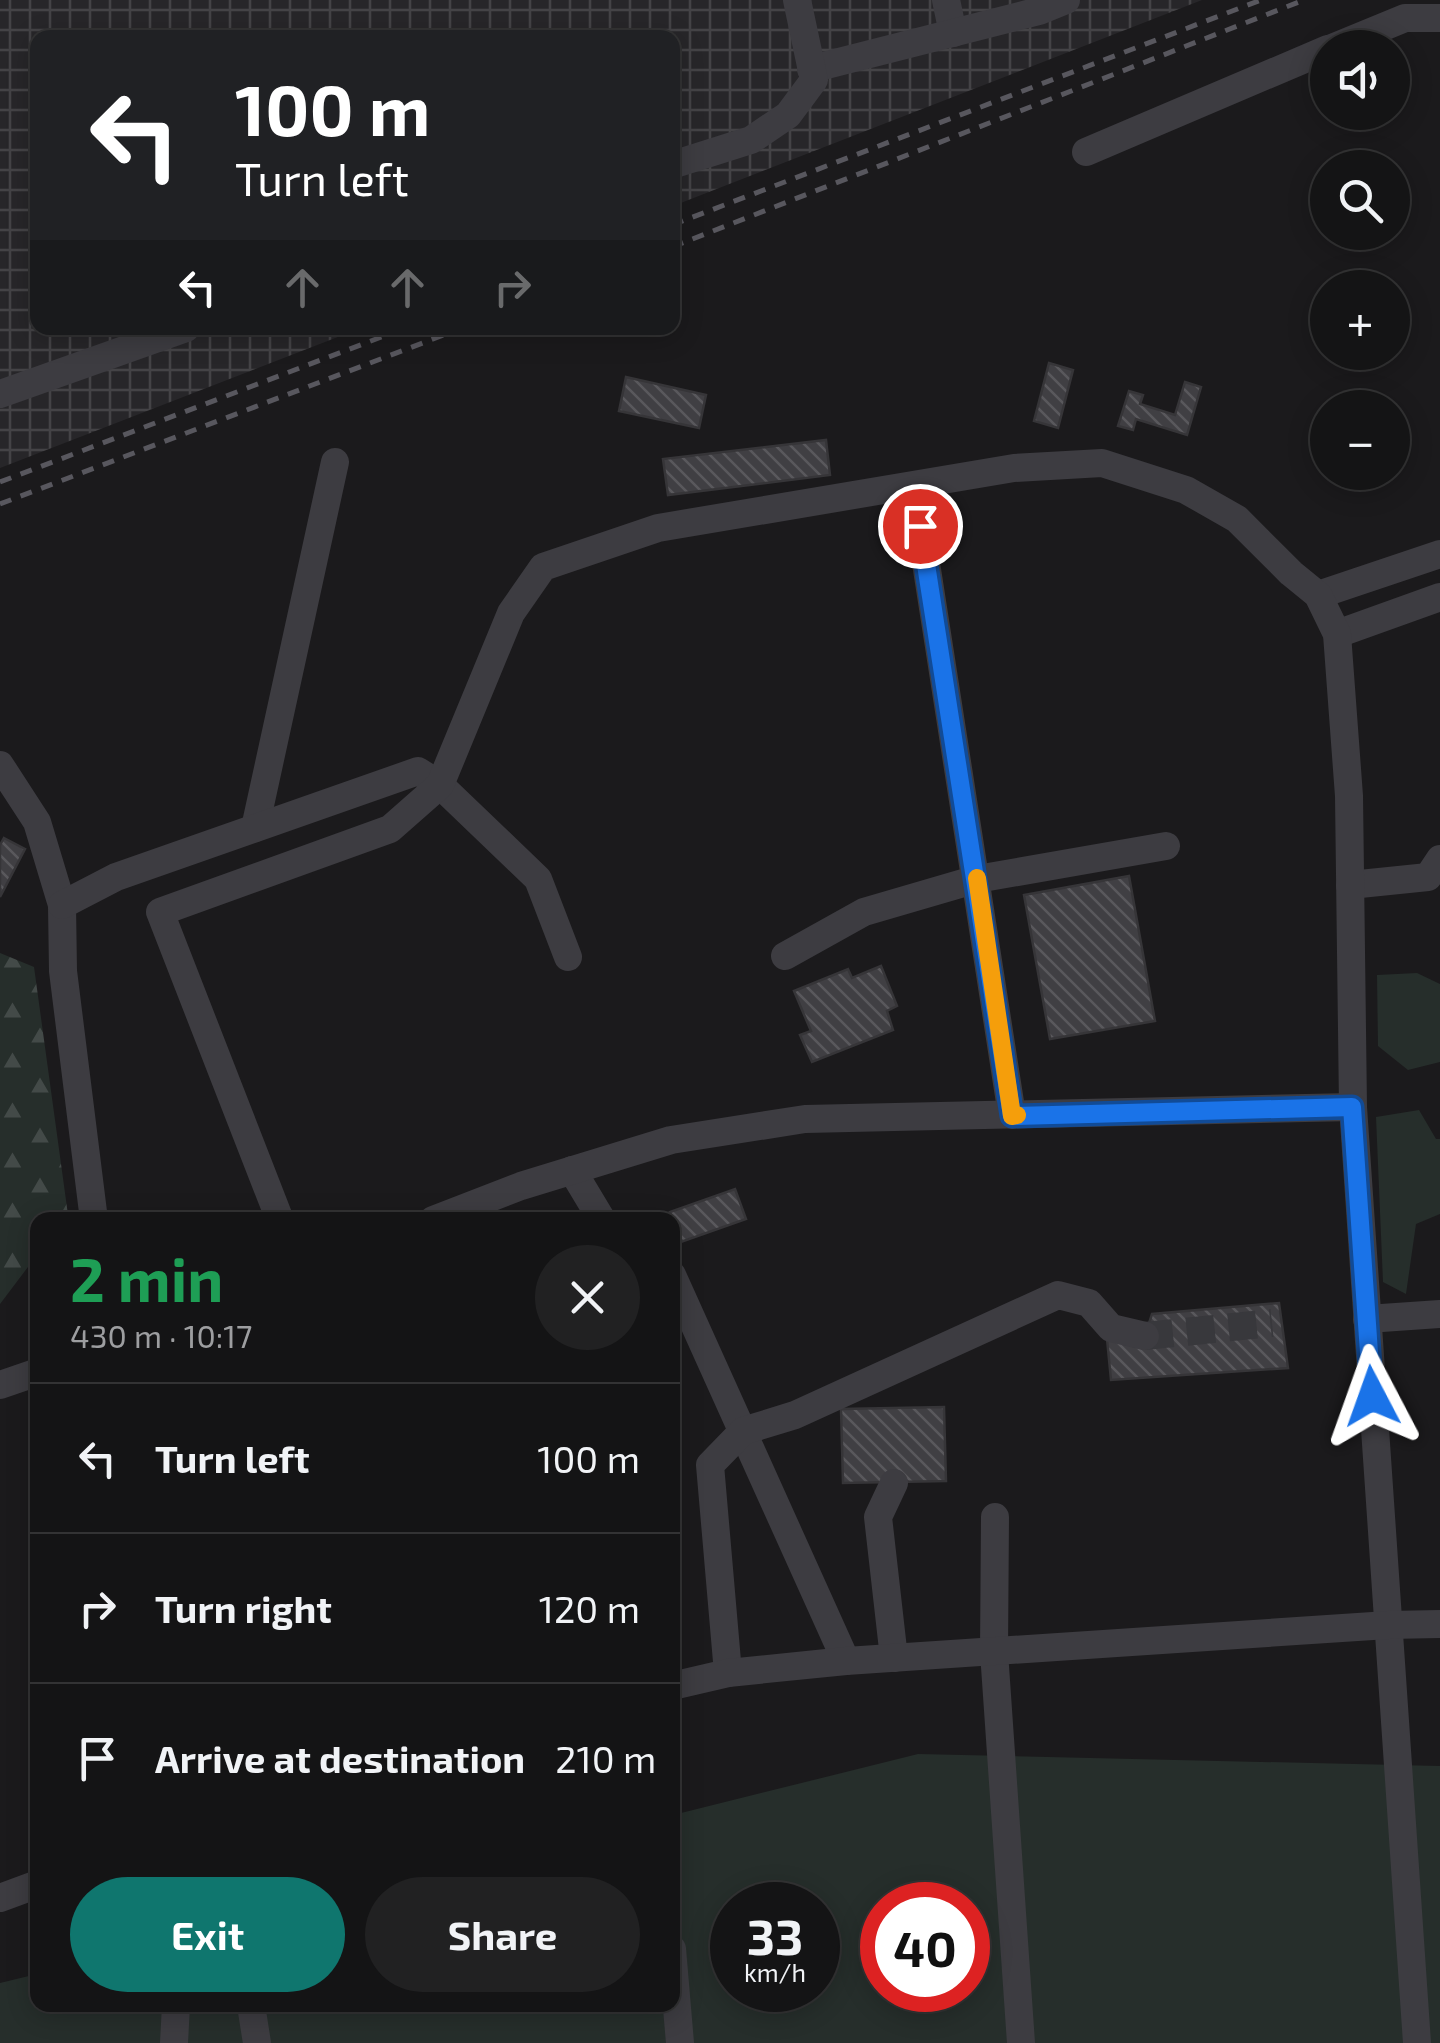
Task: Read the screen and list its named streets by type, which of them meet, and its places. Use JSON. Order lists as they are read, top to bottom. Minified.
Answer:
{"page":{"map_buttons":["+","−"],"turn":["100 m","Turn left"],"heading":["2 min","430 m · 10:17"],"list":[{"name":"Turn left","value":"100 m"},{"name":"Turn right","value":"120 m"},{"name":"Arrive at destination","value":"210 m"}],"buttons":["Exit","Share"],"speed":"33 km/h","limit":"40"}}
